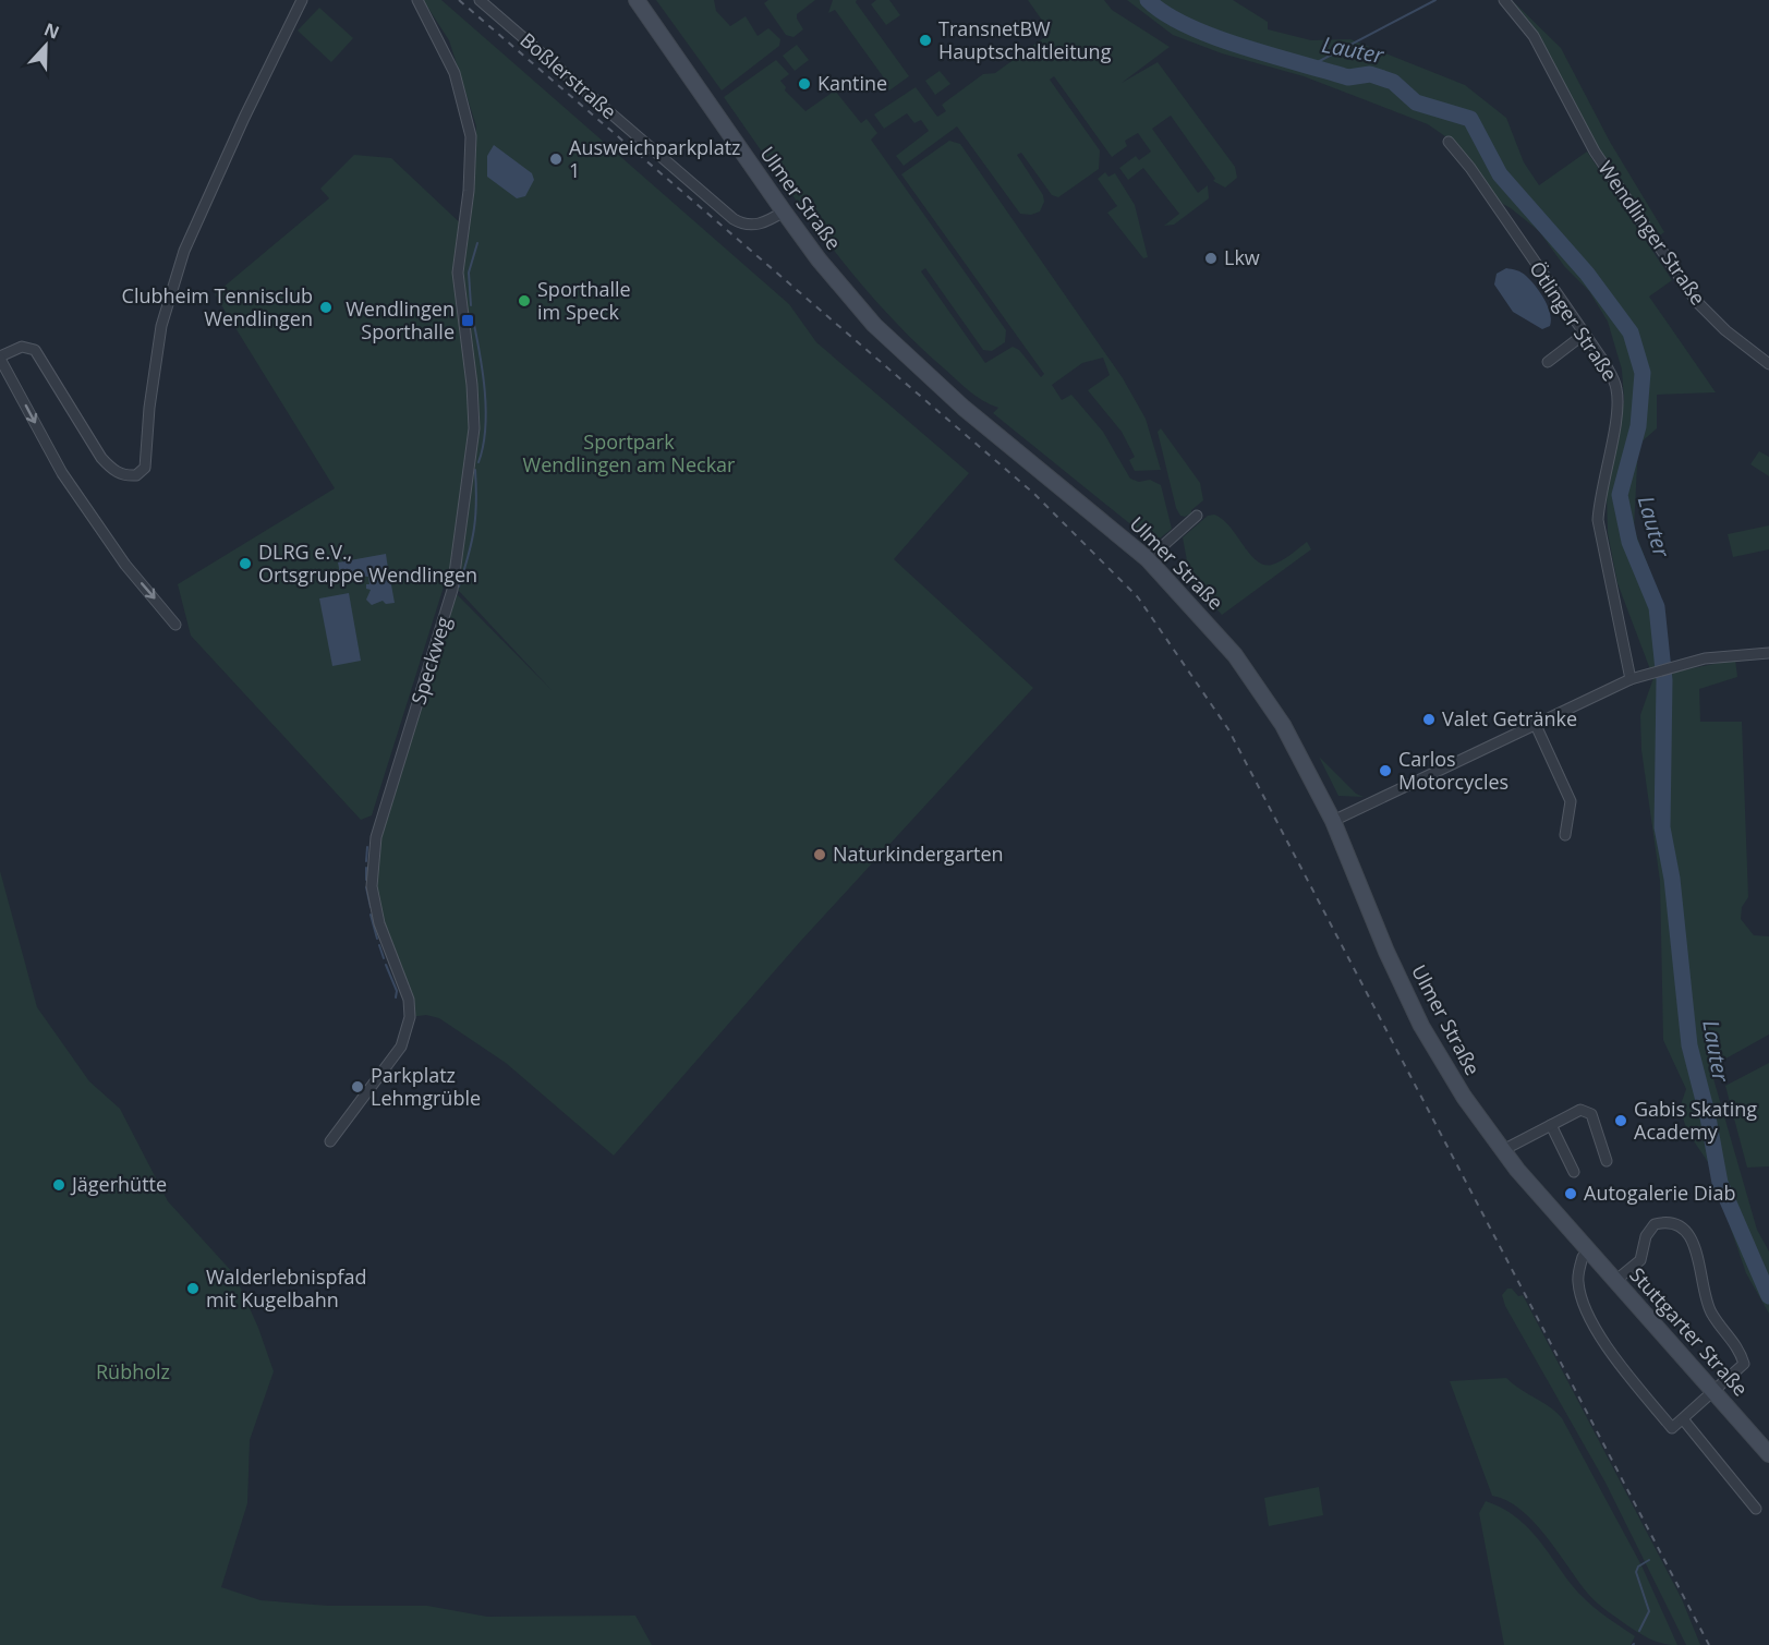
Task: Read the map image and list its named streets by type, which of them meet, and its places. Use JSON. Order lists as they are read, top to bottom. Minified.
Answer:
{"streets":{"main road":["Ulmer Straße","Stuttgarter Straße"],"street":["Boßlerstraße","Wendlinger Straße","Ötlinger Straße","Speckweg"]},"crossings":[["Boßlerstraße","Ulmer Straße"],["Ulmer Straße","Stuttgarter Straße"]],"water":["Lauter"],"parks":["Sportpark Wendlingen am Neckar","Rübholz"],"places":{"other":["TransnetBW Hauptschaltleitung","Kantine","Ausweichparkplatz 1","Lkw","Sporthalle im Speck","Clubheim Tennisclub Wendlingen","DLRG e.V., Ortsgruppe Wendlingen","Valet Getränke","Carlos Motorcycles","Naturkindergarten","Parkplatz Lehmgrüble","Gabis Skating Academy","Jägerhütte","Autogalerie Diab","Walderlebnispfad mit Kugelbahn"],"transit":["Wendlingen Sporthalle"]},"north":"top"}
